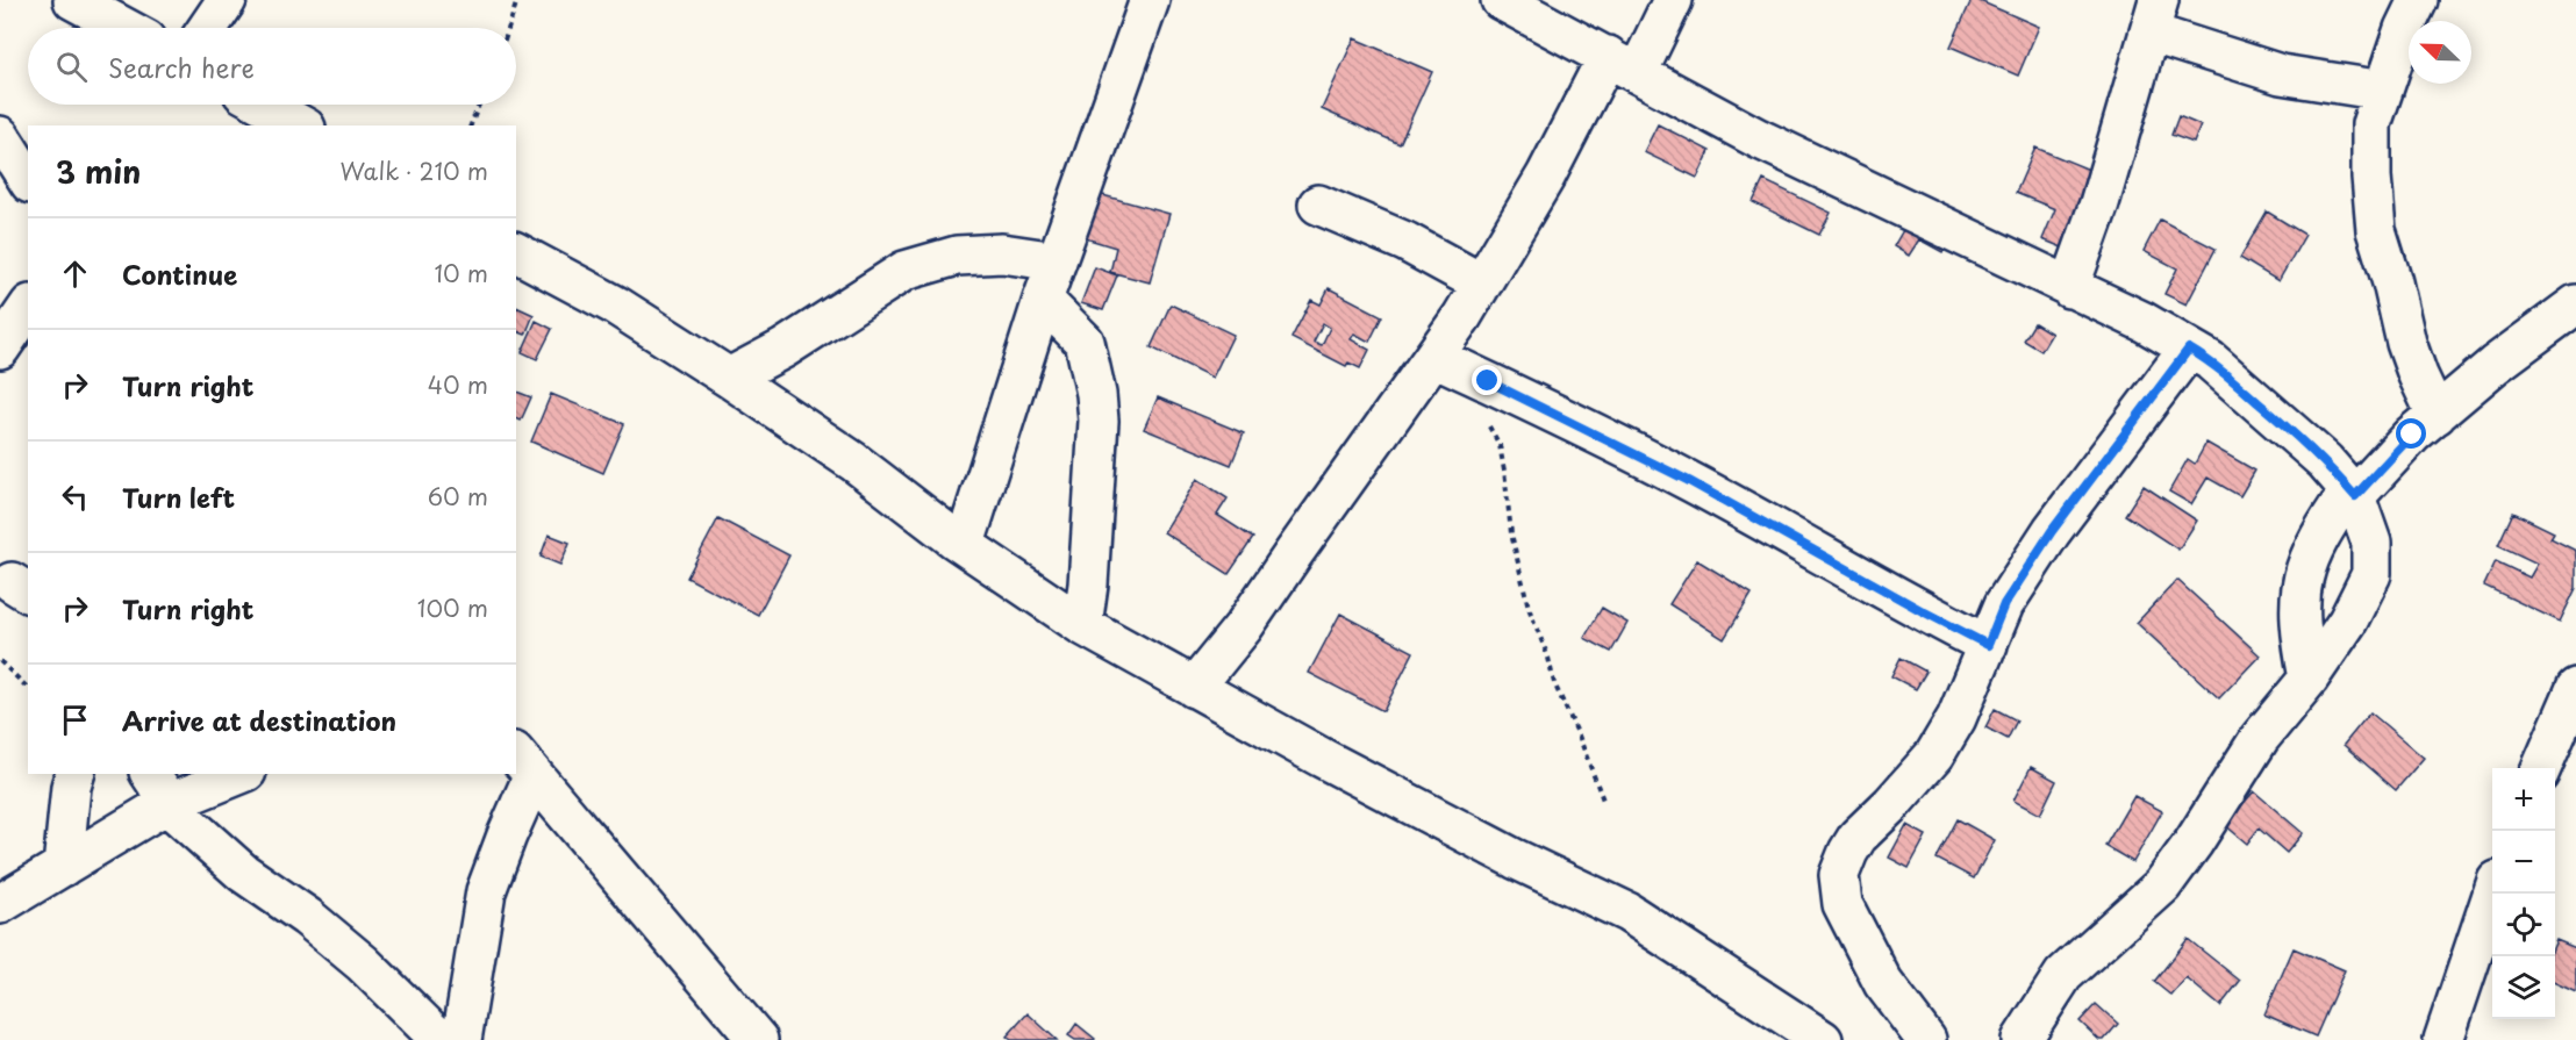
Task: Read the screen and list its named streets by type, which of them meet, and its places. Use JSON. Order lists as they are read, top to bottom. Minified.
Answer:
{"north":"top left","page":{"search":"Search here","heading":["3 min","Walk · 210 m"],"list":[["Continue","10 m"],["Turn right","40 m"],["Turn left","60 m"],["Turn right","100 m"],"Arrive at destination"],"map_buttons":["+","−"]}}
